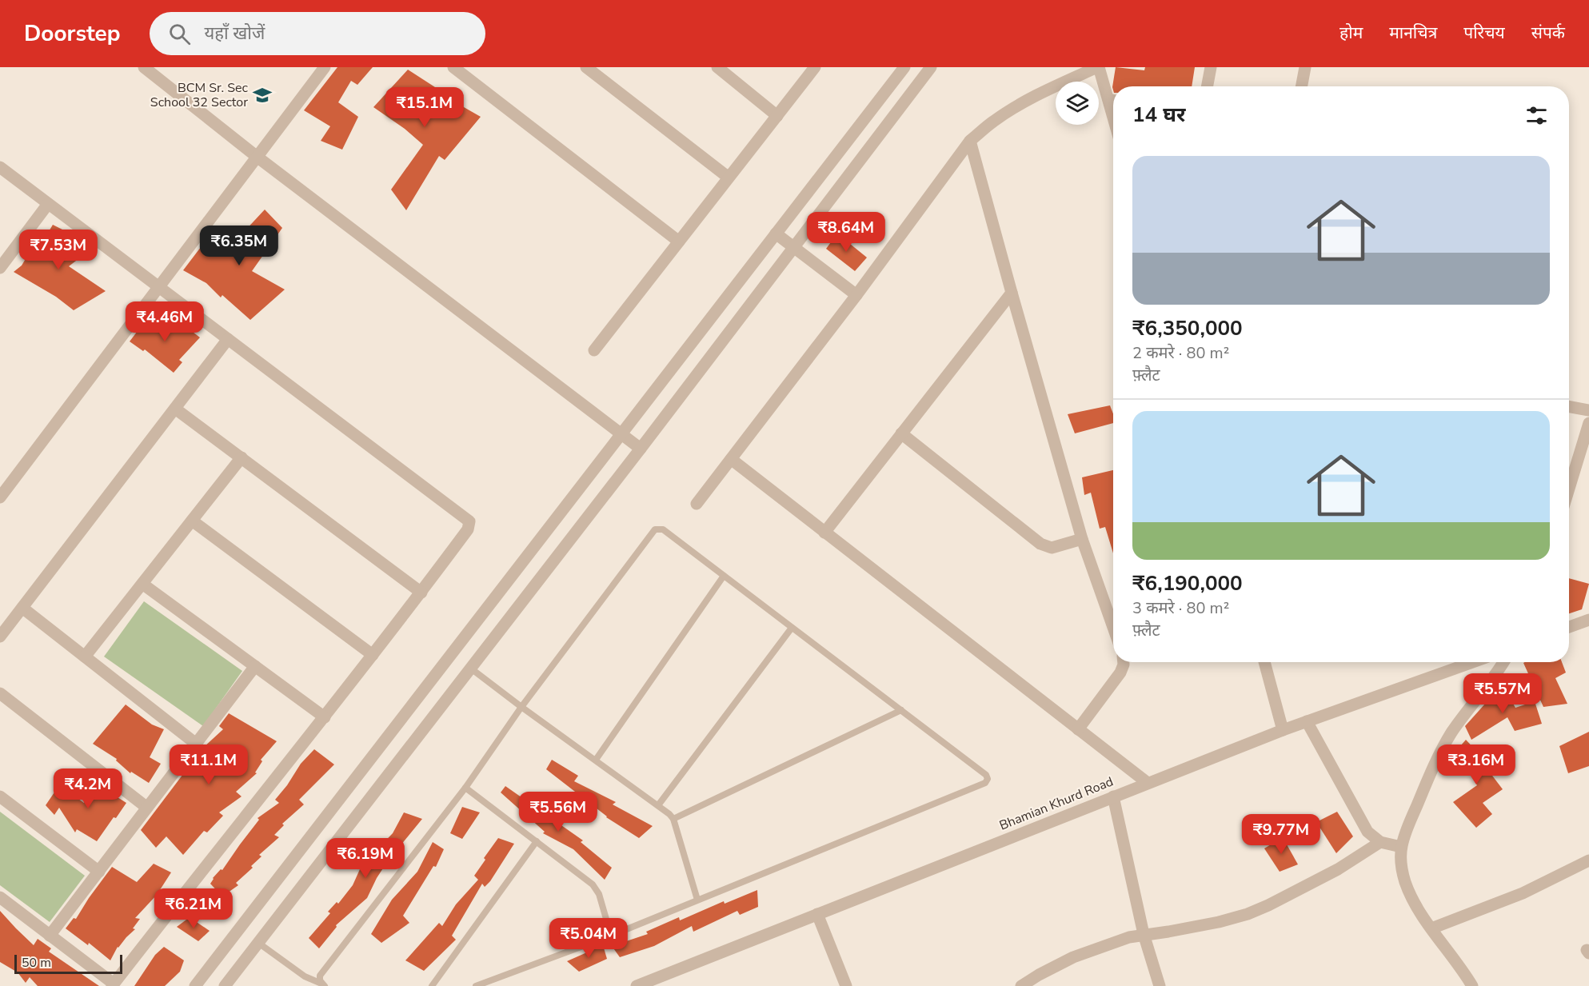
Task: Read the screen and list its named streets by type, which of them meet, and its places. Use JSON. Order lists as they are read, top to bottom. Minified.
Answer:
{"streets":{"street":["Bhamian Khurd Road"]},"places":{"school or university":["BCM Sr. Sec School 32 Sector"]},"scale_bar":"50 m","page":{"header":"Doorstep","search":"यहाँ खोजें","nav":["होम","मानचित्र","परिचय","संपर्क"],"heading":"14 घर","price":["₹15.1M","₹8.64M","₹6.35M","₹7.53M","₹4.46M","₹5.57M","₹11.1M","₹3.16M","₹4.2M","₹5.56M","₹9.77M","₹6.19M","₹6.21M","₹5.04M"],"list":[{"name":"₹6,350,000","note":"2 कमरे · 80 m² · फ़्लैट"},{"name":"₹6,190,000","note":"3 कमरे · 80 m² · फ़्लैट"}],"scale":"50 m"}}
